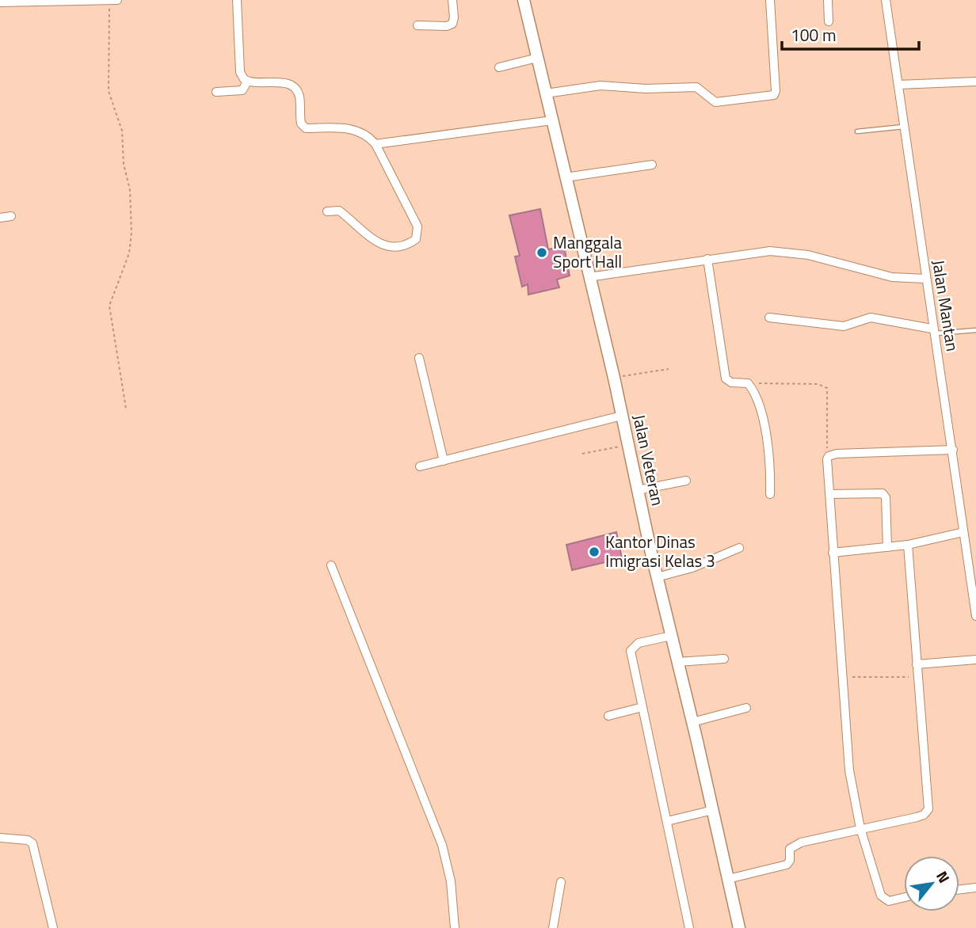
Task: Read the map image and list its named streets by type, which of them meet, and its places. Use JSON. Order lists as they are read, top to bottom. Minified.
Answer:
{"streets":{"street":["Jalan Mantan","Jalan Veteran"]},"places":["Manggala Sport Hall","Kantor Dinas Imigrasi Kelas 3"],"scale_bar":"100 m","north":"top right"}
